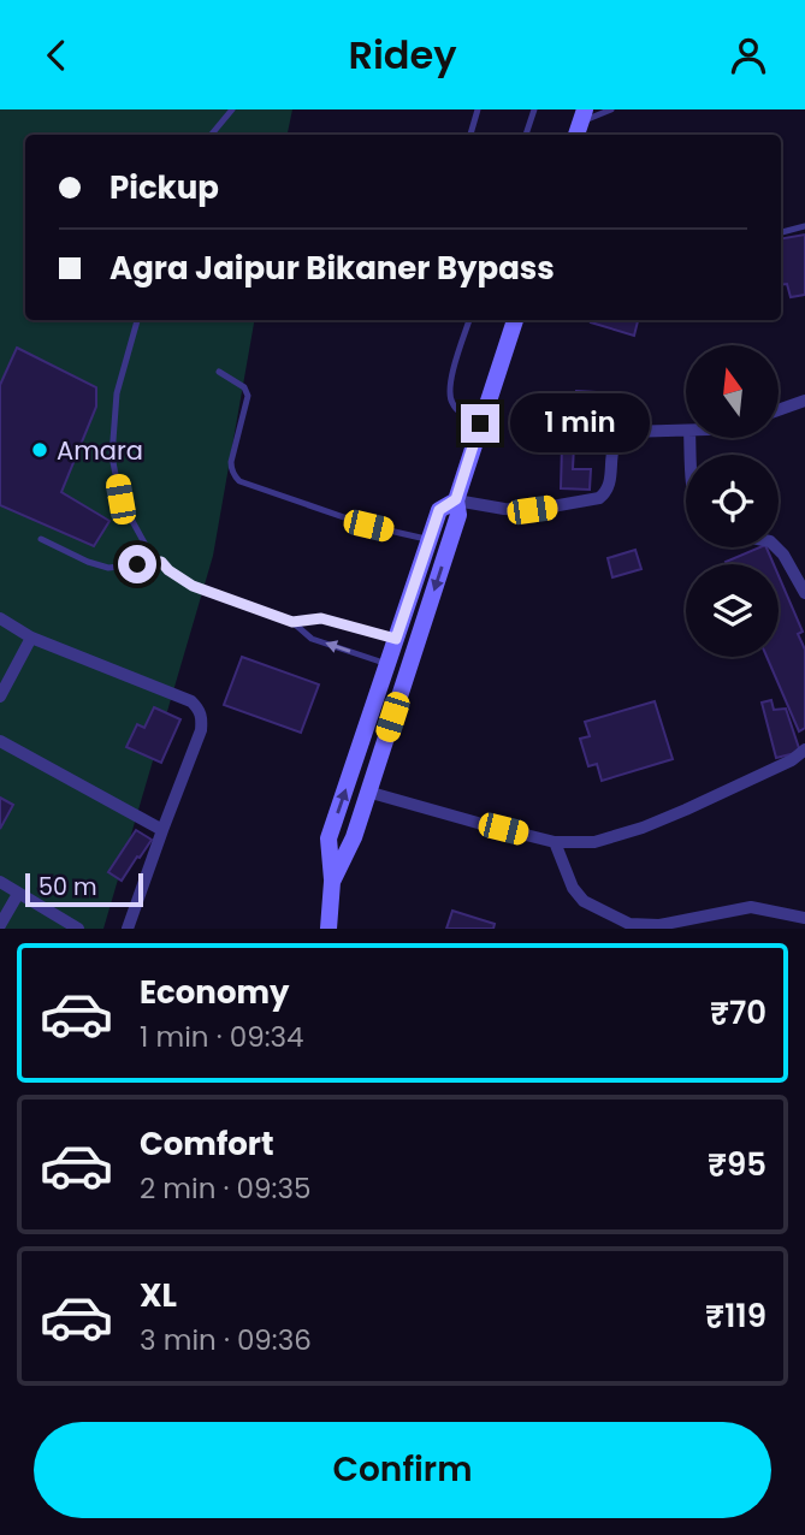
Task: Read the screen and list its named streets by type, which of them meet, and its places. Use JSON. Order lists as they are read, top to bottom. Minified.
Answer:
{"places":["Amara"],"scale_bar":"50 m","north":"top","page":{"header":"Ridey","banner":["Pickup","Agra Jaipur Bikaner Bypass"],"bubble":"1 min","scale":"50 m","list":[{"name":"Economy","note":"1 min · 09:34","value":"₹70"},{"name":"Comfort","note":"2 min · 09:35","value":"₹95"},{"name":"XL","note":"3 min · 09:36","value":"₹119"}],"buttons":"Confirm"}}
